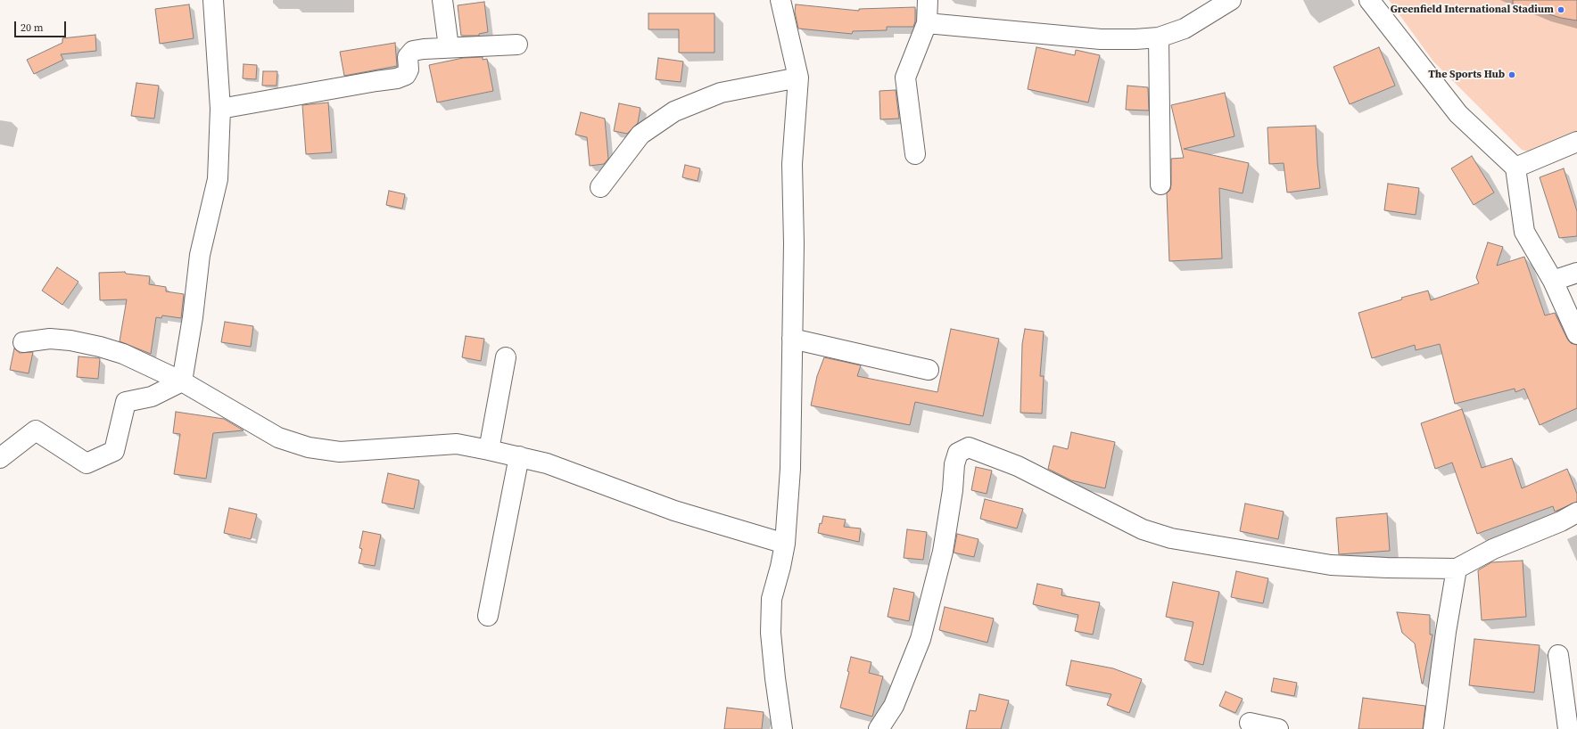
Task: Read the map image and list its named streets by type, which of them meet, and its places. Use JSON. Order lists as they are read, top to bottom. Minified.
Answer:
{"places":["Greenfield International Stadium","The Sports Hub"],"scale_bar":"20 m"}
